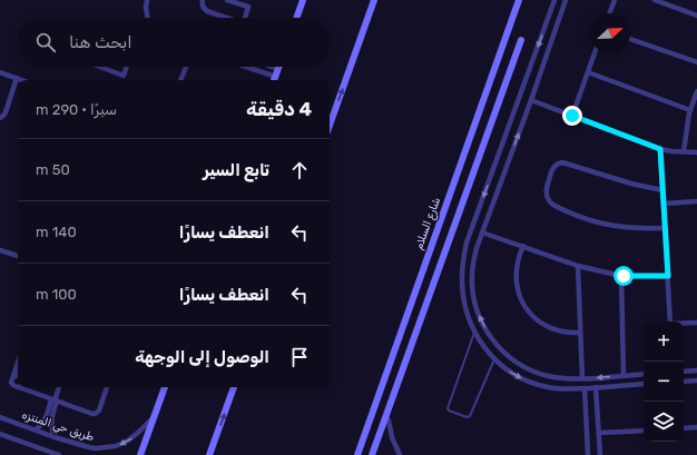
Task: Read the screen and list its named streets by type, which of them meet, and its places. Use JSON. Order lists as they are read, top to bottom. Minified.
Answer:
{"streets":{"main road":["شارع السلام"],"street":["طريق حي المنتزه"]},"one_way":["طريق حي المنتزه"],"north":"top right","page":{"search":"ابحث هنا","heading":["4 دقيقة","سيرًا · 290 m"],"list":[["تابع السير","50 m"],["انعطف يسارًا","140 m"],["انعطف يسارًا","100 m"],"الوصول إلى الوجهة"],"map_buttons":["+","−"]}}
